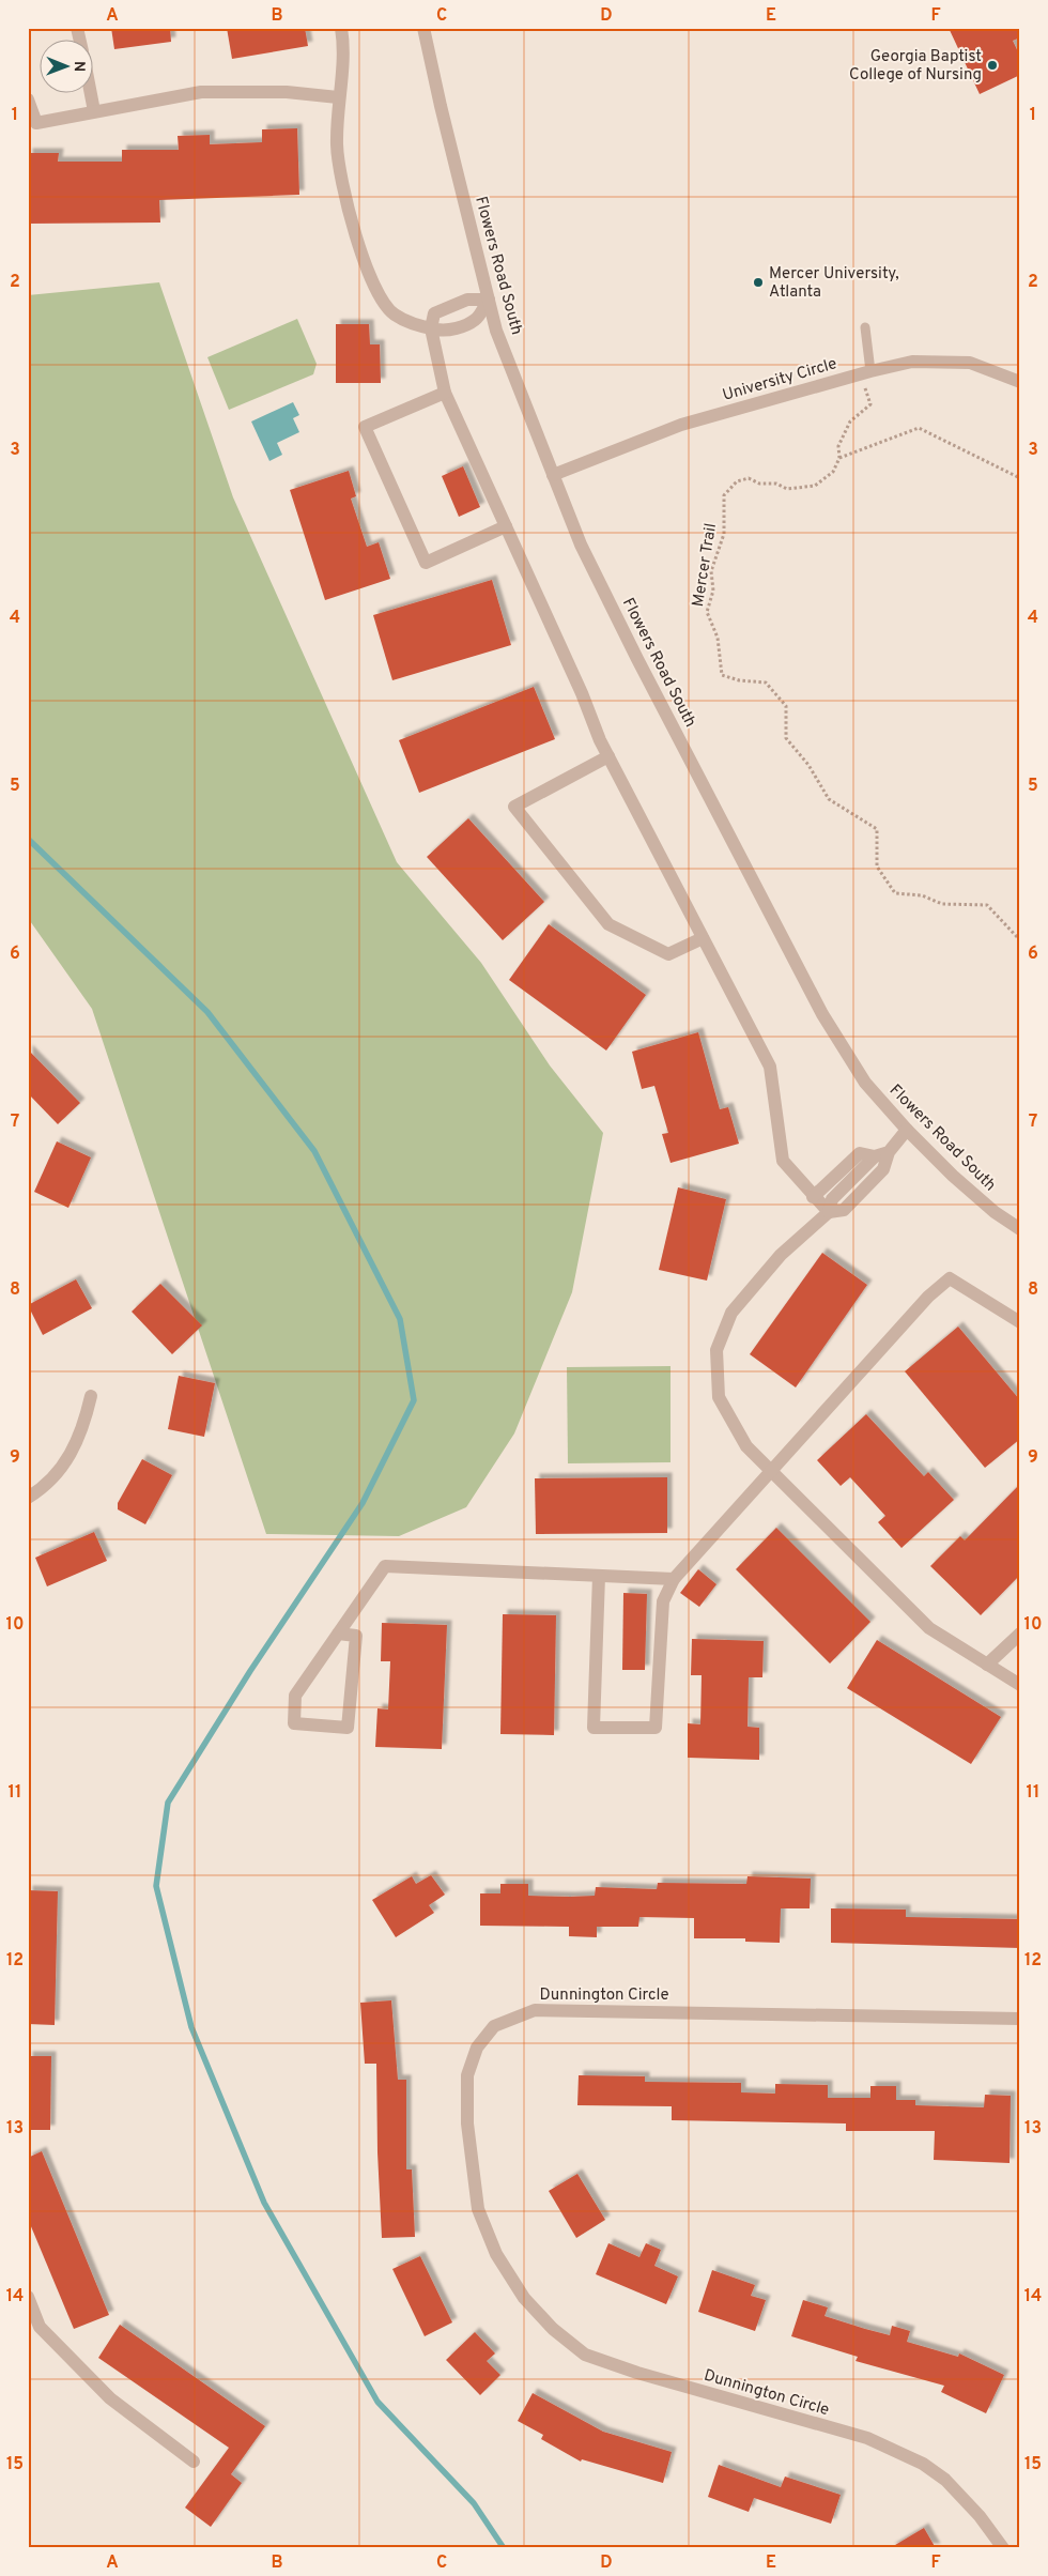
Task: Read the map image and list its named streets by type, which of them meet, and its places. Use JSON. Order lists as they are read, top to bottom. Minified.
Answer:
{"streets":{"street":["Flowers Road South","University Circle","Dunnington Circle"],"path":["Mercer Trail"]},"crossings":[["Flowers Road South","University Circle"]],"places":["Georgia Baptist College of Nursing","Mercer University, Atlanta"],"north":"right","grid":{"columns":["A","B","C","D","E","F"],"rows":["1","2","3","4","5","6","7","8","9","10","11","12","13","14","15"]}}
